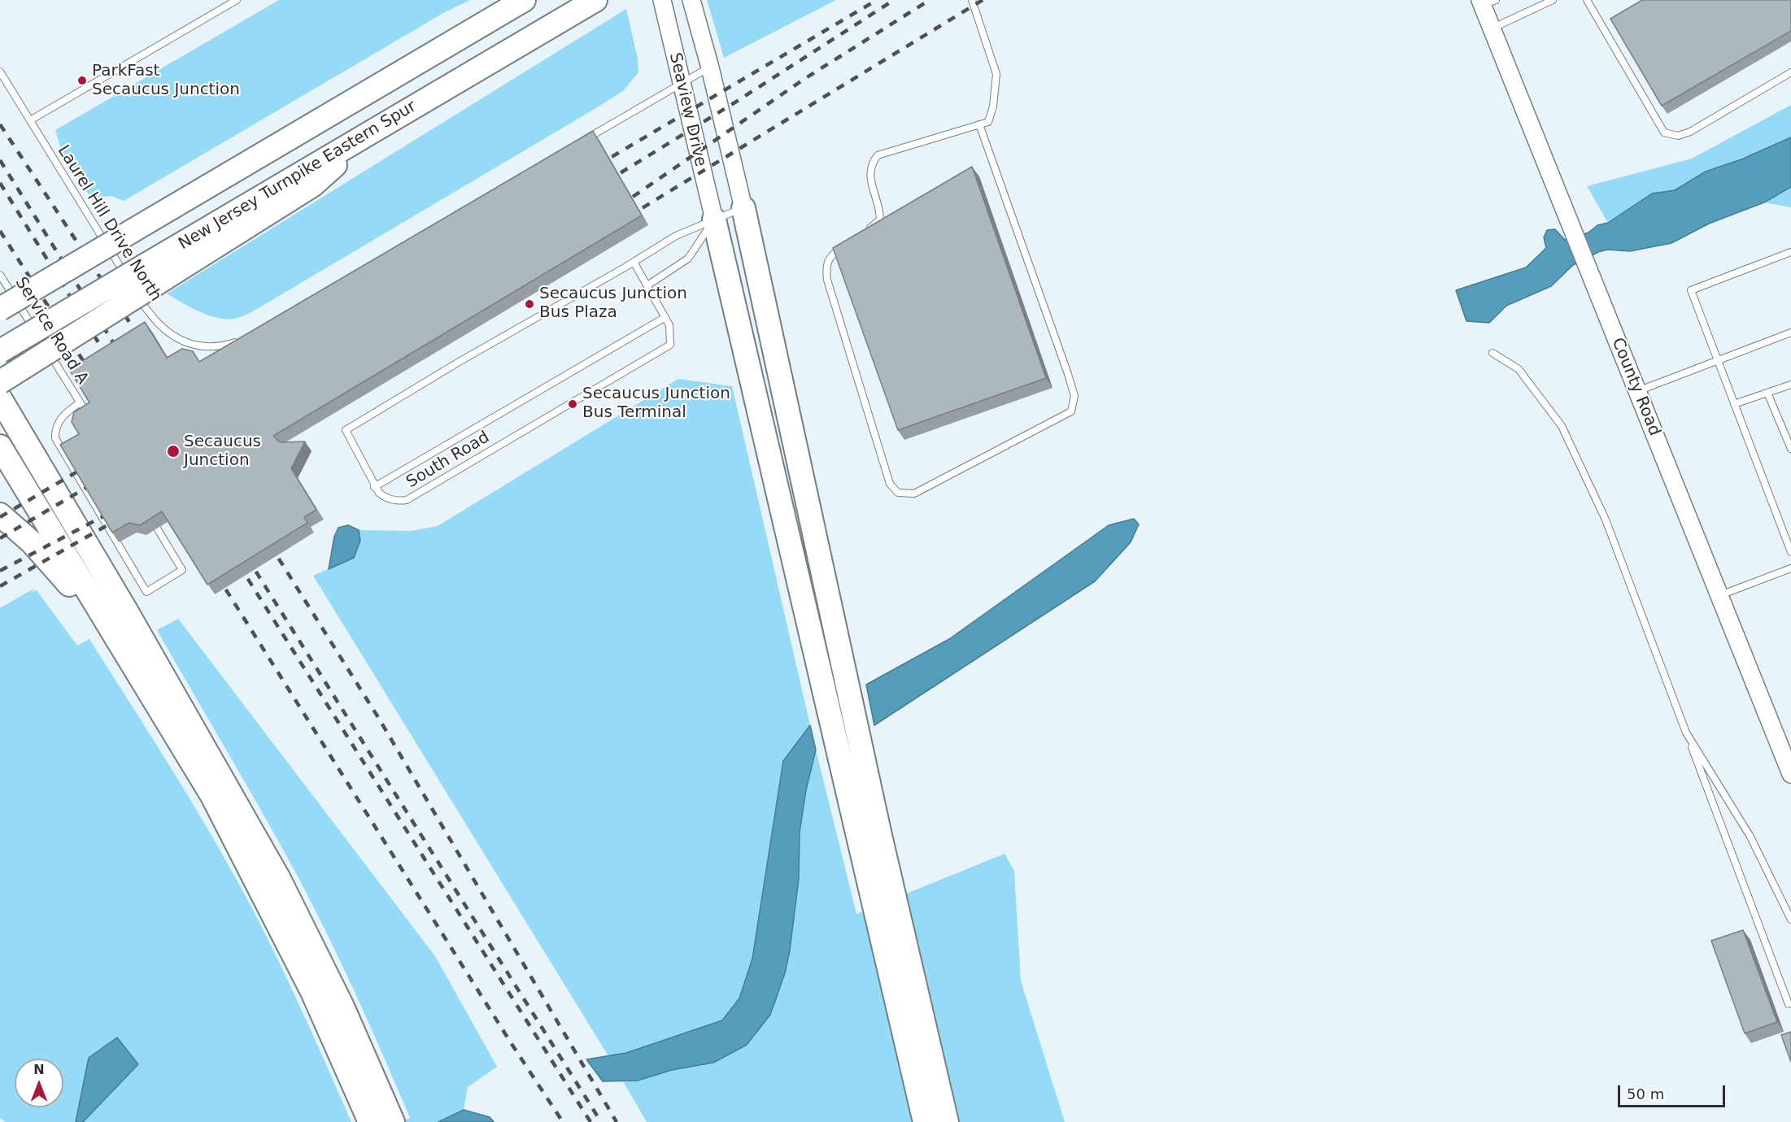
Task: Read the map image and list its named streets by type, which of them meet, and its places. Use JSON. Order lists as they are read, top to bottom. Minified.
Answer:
{"streets":{"highway":["New Jersey Turnpike Eastern Spur"],"main road":["Seaview Drive","County Road"],"lane":["Laurel Hill Drive North","Service Road A","South Road"]},"crossings":[["New Jersey Turnpike Eastern Spur","Laurel Hill Drive North"]],"places":["ParkFast Secaucus Junction","Secaucus Junction Bus Plaza","Secaucus Junction Bus Terminal","Secaucus Junction"],"scale_bar":"50 m","north":"top"}
